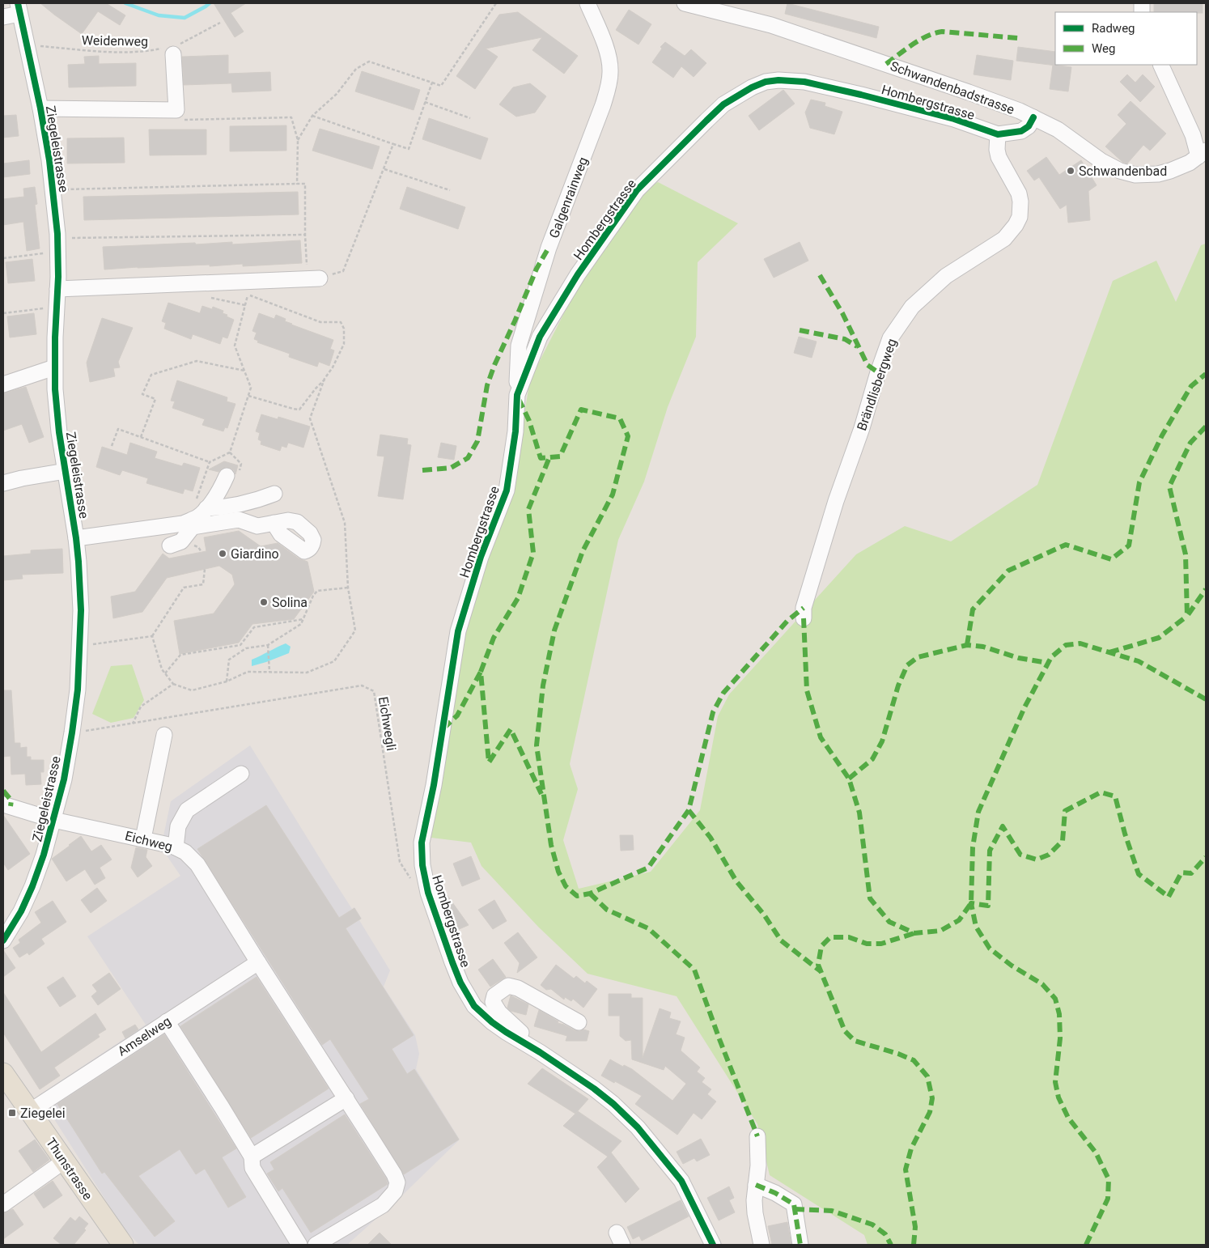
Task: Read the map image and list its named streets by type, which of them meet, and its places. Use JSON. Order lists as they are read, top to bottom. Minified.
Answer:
{"streets":{"main road":["Thunstrasse"],"street":["Schwandenbadstrasse","Hombergstrasse","Ziegeleistrasse","Galgenrainweg","Brändlisbergweg","Eichweg","Amselweg"],"path":["Weidenweg","Eichwegli"]},"crossings":[["Weidenweg","Ziegeleistrasse"],["Schwandenbadstrasse","Hombergstrasse"],["Hombergstrasse","Galgenrainweg"],["Hombergstrasse","Brändlisbergweg"],["Ziegeleistrasse","Eichwegli"],["Ziegeleistrasse","Eichweg"],["Eichweg","Amselweg"],["Amselweg","Thunstrasse"]],"places":{"other":["Schwandenbad","Giardino","Solina"],"transit":["Ziegelei"]},"legend":["Radweg","Weg"]}
